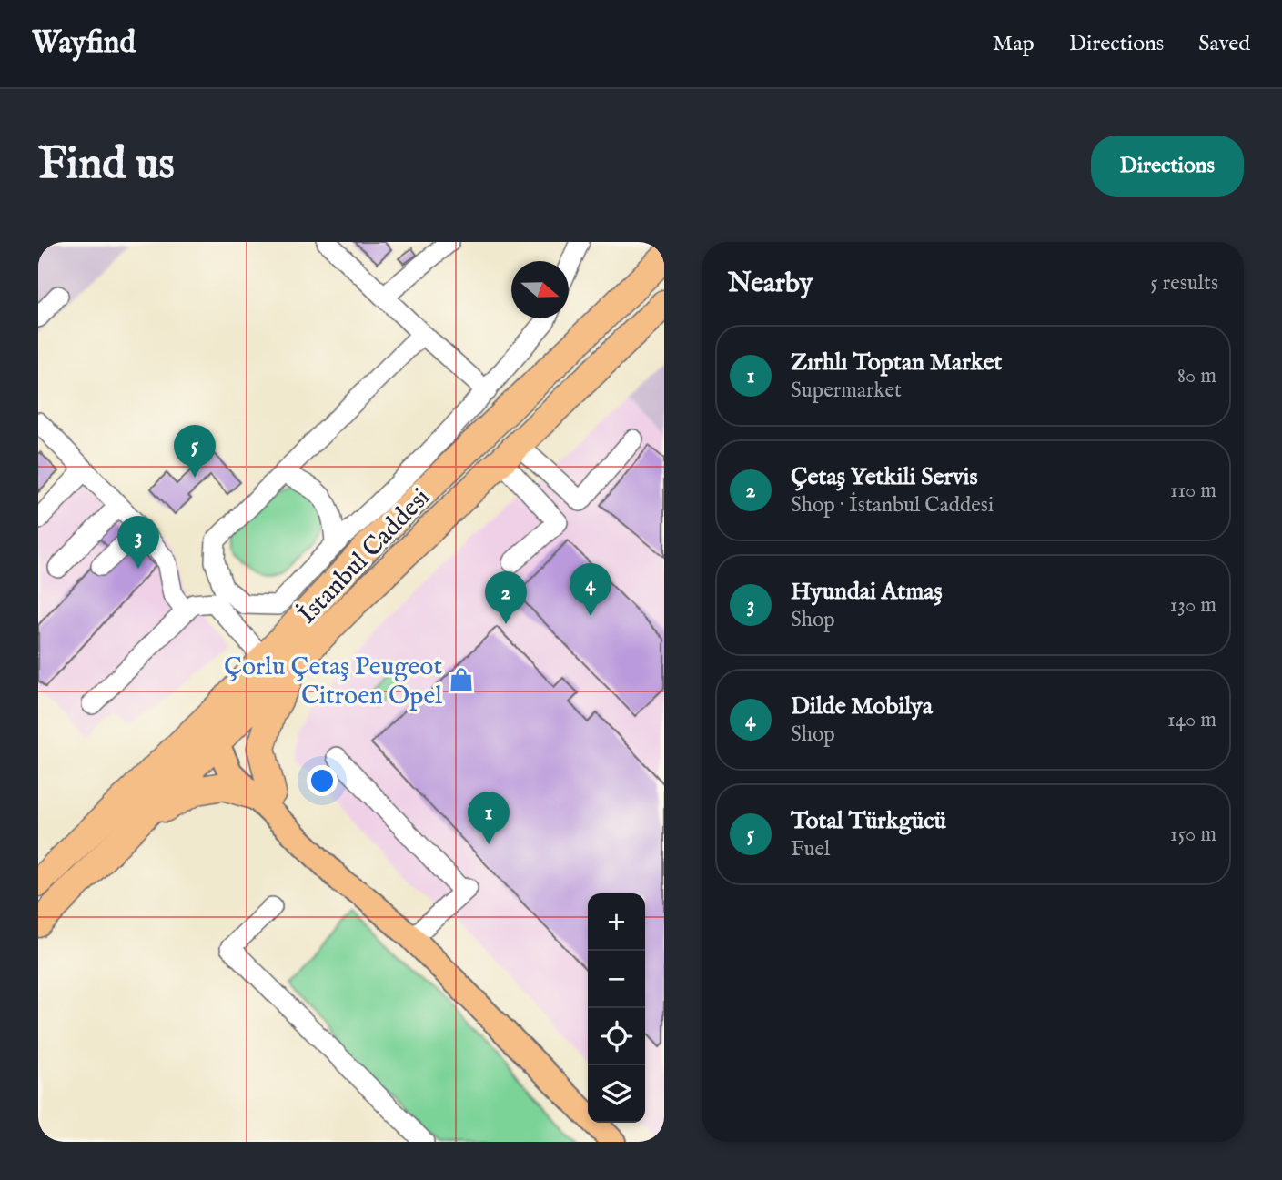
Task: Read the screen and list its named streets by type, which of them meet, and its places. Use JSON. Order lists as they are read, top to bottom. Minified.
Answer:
{"streets":{"highway":["İstanbul Caddesi"]},"places":{"shop":["Çorlu Çetaş Peugeot Citroen Opel"]},"north":"right","page":{"header":"Wayfind","nav":["Map","Directions","Saved"],"buttons":"Directions","title":"Find us","heading":["Nearby","5 results"],"list":[{"mark":"1","name":"Zırhlı Toptan Market","note":"Supermarket","value":"80 m"},{"mark":"2","name":"Çetaş Yetkili Servis","note":"Shop · İstanbul Caddesi","value":"110 m"},{"mark":"3","name":"Hyundai Atmaş","note":"Shop","value":"130 m"},{"mark":"4","name":"Dilde Mobilya","note":"Shop","value":"140 m"},{"mark":"5","name":"Total Türkgücü","note":"Fuel","value":"150 m"}],"pins":["5","3","4","2","1"],"map_buttons":["+","−"]}}
